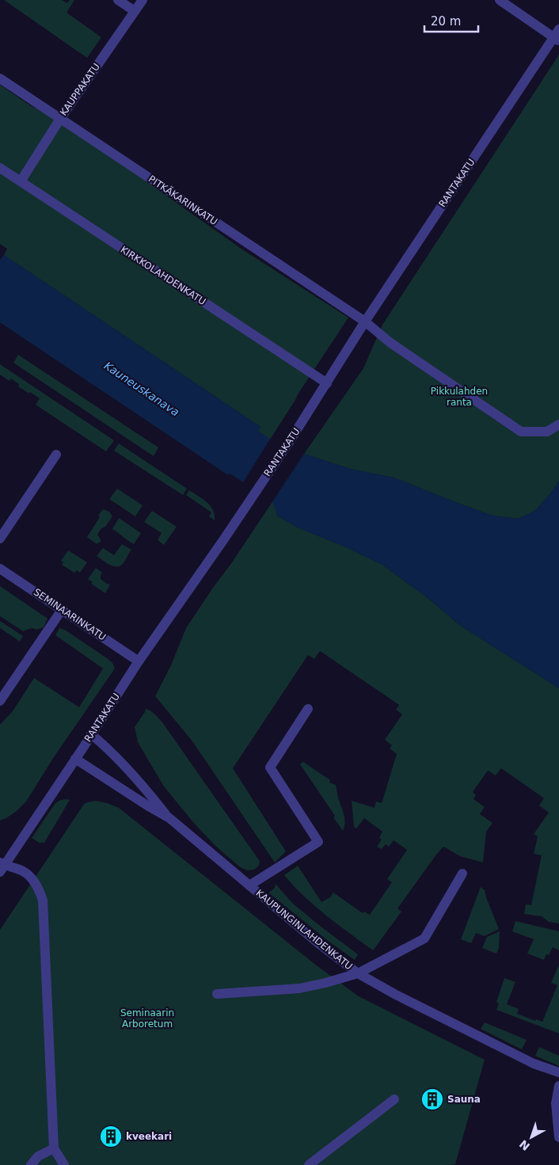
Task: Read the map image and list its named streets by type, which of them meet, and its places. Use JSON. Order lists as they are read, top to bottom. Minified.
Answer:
{"streets":{"street":["KAUPPAKATU","RANTAKATU","PITKÄKARINKATU","KIRKKOLAHDENKATU","SEMINAARINKATU","KAUPUNGINLAHDENKATU"]},"crossings":[["KAUPPAKATU","PITKÄKARINKATU"],["KAUPPAKATU","KIRKKOLAHDENKATU"],["RANTAKATU","PITKÄKARINKATU"],["RANTAKATU","KIRKKOLAHDENKATU"],["RANTAKATU","SEMINAARINKATU"],["RANTAKATU","KAUPUNGINLAHDENKATU"]],"water":["Kauneuskanava"],"parks":["Pikkulahden ranta","Seminaarin Arboretum"],"places":{"building":["Sauna","kveekari"]},"scale_bar":"20 m","north":"bottom left"}
